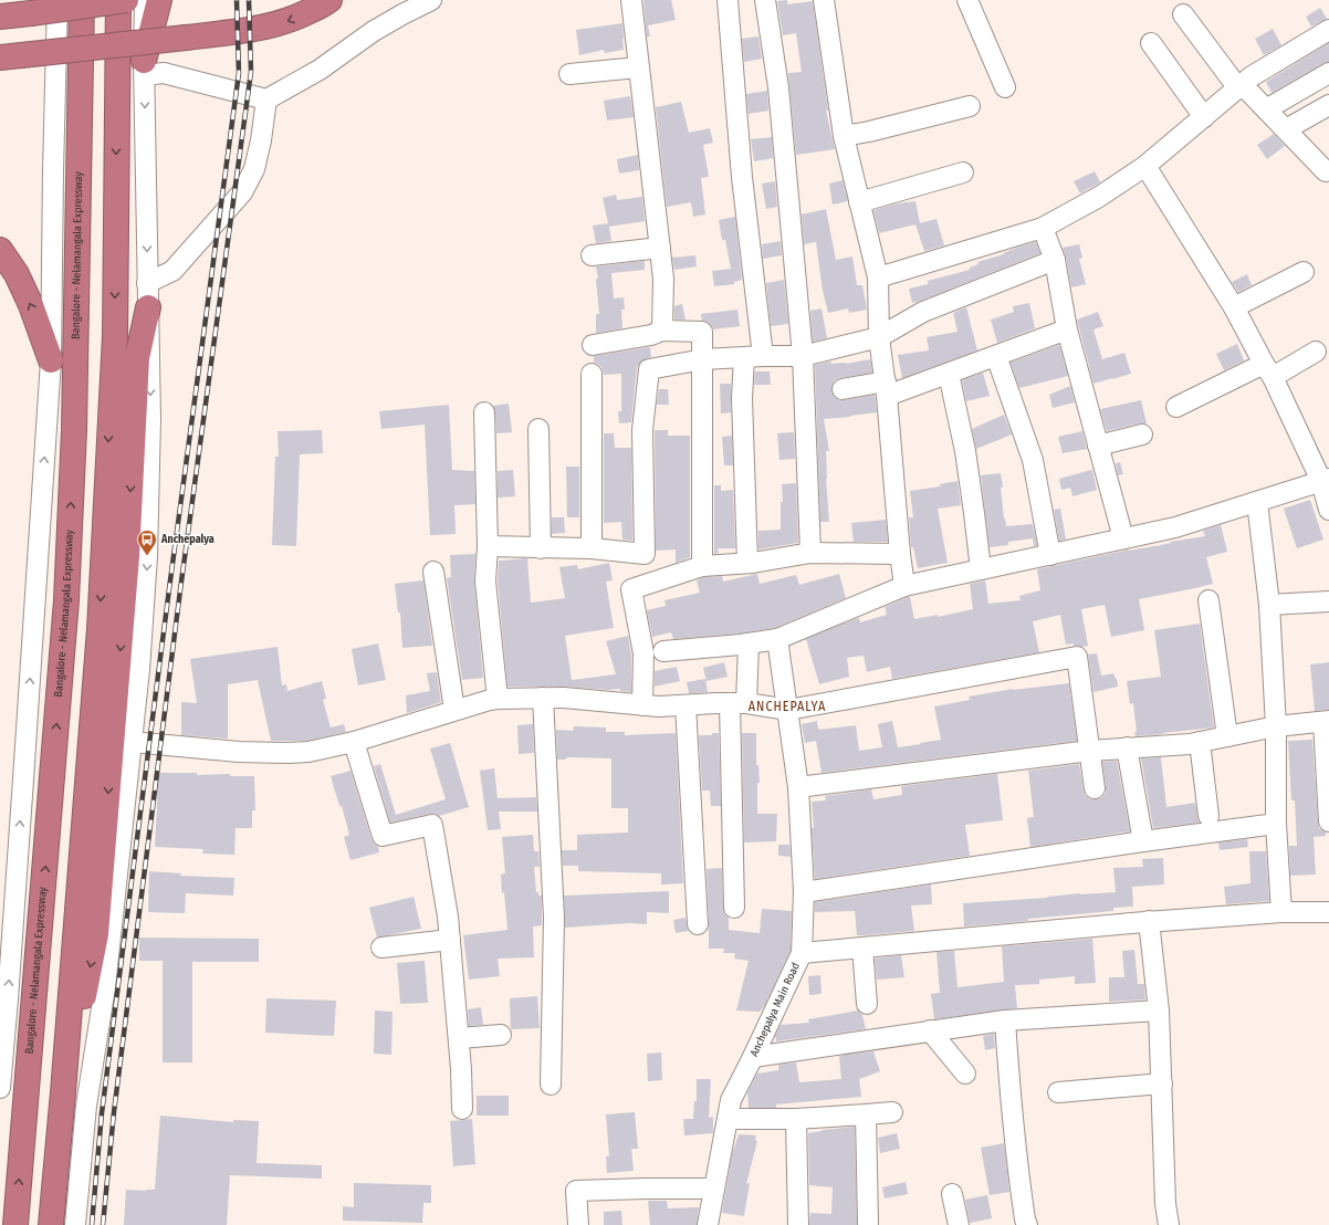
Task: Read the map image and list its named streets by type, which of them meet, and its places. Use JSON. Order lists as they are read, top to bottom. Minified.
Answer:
{"streets":{"highway":["Bangalore - Nelamangala Expressway"],"street":["Anchepalya Main Road"]},"districts":["ANCHEPALYA"],"places":{"bus stop":["Anchepalya"]}}
